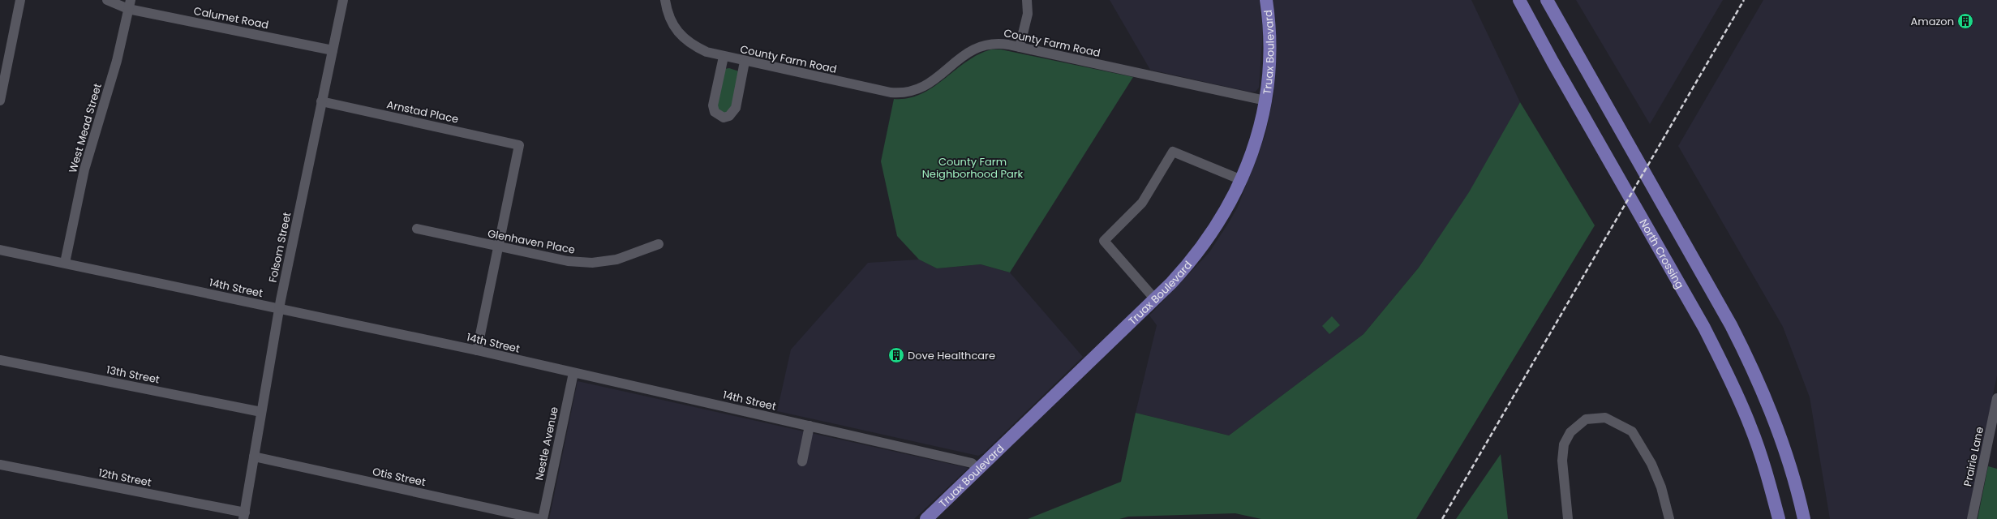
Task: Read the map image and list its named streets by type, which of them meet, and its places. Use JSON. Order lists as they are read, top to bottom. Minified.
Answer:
{"streets":{"main road":["Truax Boulevard","North Crossing"],"street":["Calumet Road","County Farm Road","Arnstad Place","West Mead Street","Glenhaven Place","Folsom Street","14th Street","13th Street","Nestle Avenue","Prairie Lane","Otis Street","12th Street"]},"crossings":[["Calumet Road","West Mead Street"],["Calumet Road","Folsom Street"],["County Farm Road","Truax Boulevard"],["Truax Boulevard","14th Street"],["Arnstad Place","Glenhaven Place"],["Arnstad Place","Folsom Street"],["West Mead Street","14th Street"],["Folsom Street","14th Street"],["Folsom Street","13th Street"],["Folsom Street","Otis Street"],["Folsom Street","12th Street"],["14th Street","Nestle Avenue"]],"parks":["County Farm Neighborhood Park"],"places":{"building":["Amazon","Dove Healthcare"]}}
